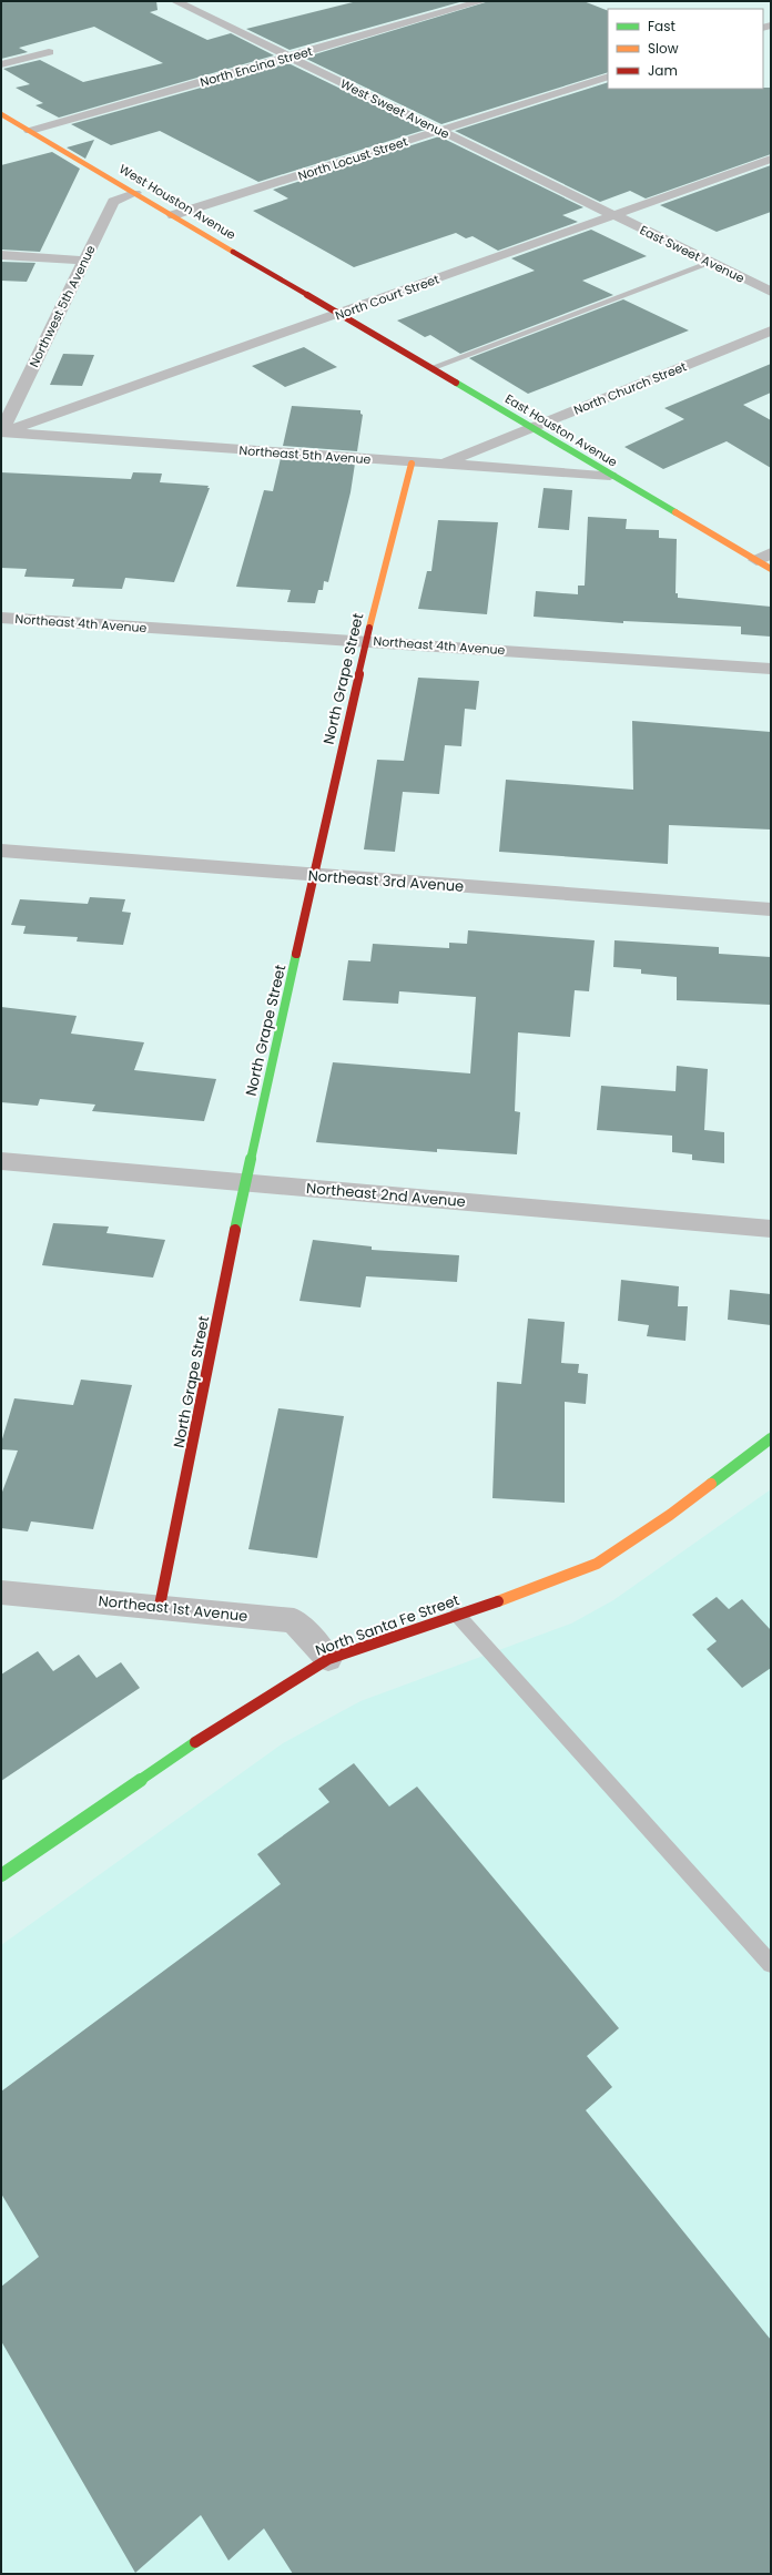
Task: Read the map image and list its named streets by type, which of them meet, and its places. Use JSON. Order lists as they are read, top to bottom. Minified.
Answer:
{"streets":{"street":["North Encina Street","West Sweet Avenue","North Locust Street","West Houston Avenue","East Sweet Avenue","North Court Street","Northwest 5th Avenue","North Church Street","East Houston Avenue","Northeast 5th Avenue","Northeast 4th Avenue","North Grape Street","Northeast 3rd Avenue","Northeast 2nd Avenue","Northeast 1st Avenue","North Santa Fe Street"]},"crossings":[["North Encina Street","West Sweet Avenue"],["North Encina Street","West Houston Avenue"],["West Sweet Avenue","North Locust Street"],["West Sweet Avenue","East Sweet Avenue"],["West Sweet Avenue","North Court Street"],["North Locust Street","West Houston Avenue"],["West Houston Avenue","North Court Street"],["West Houston Avenue","Northwest 5th Avenue"],["West Houston Avenue","East Houston Avenue"],["East Sweet Avenue","North Court Street"],["North Court Street","Northwest 5th Avenue"],["North Court Street","East Houston Avenue"],["North Court Street","Northeast 5th Avenue"],["Northwest 5th Avenue","Northeast 5th Avenue"],["North Church Street","East Houston Avenue"],["North Church Street","Northeast 5th Avenue"],["East Houston Avenue","Northeast 5th Avenue"],["Northeast 5th Avenue","North Grape Street"],["Northeast 4th Avenue","North Grape Street"],["North Grape Street","Northeast 3rd Avenue"],["North Grape Street","Northeast 2nd Avenue"],["North Grape Street","Northeast 1st Avenue"],["Northeast 1st Avenue","North Santa Fe Street"]],"legend":["Fast","Slow","Jam"]}
